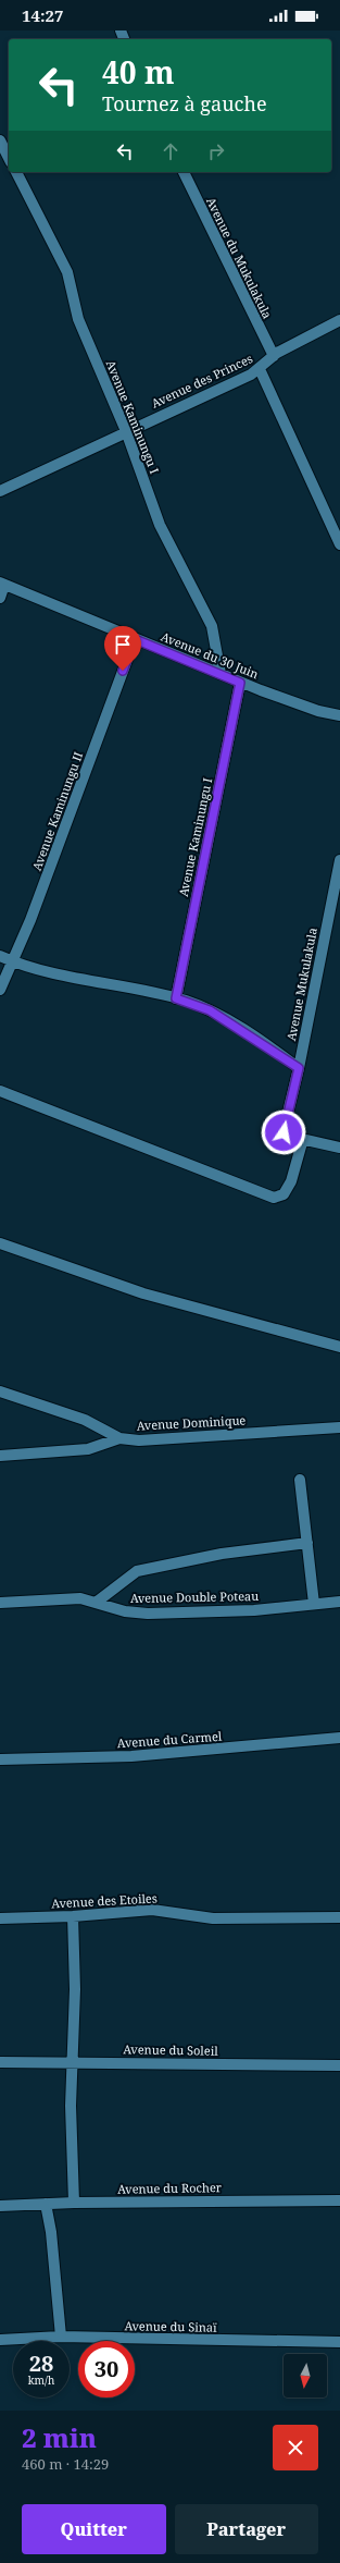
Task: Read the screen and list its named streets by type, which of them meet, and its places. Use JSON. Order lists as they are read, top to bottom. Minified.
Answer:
{"streets":{"street":["Avenue du Mukulakula","Avenue des Princes","Avenue Kaminungu I","Avenue du 30 Juin","Avenue Kaminungu II","Avenue Mukulakula","Avenue Dominique","Avenue Double Poteau","Avenue du Carmel","Avenue des Etoiles","Avenue du Soleil","Avenue du Rocher","Avenue du Sinaï"]},"crossings":[["Avenue du Mukulakula","Avenue des Princes"],["Avenue des Princes","Avenue Kaminungu I"],["Avenue Kaminungu I","Avenue du 30 Juin"],["Avenue du 30 Juin","Avenue Kaminungu II"]],"north":"bottom","page":{"status":"14:27","turn":["40 m","Tournez à gauche"],"speed":"28 km/h","limit":"30","heading":["2 min","460 m · 14:29"],"buttons":["Quitter","Partager"]}}
